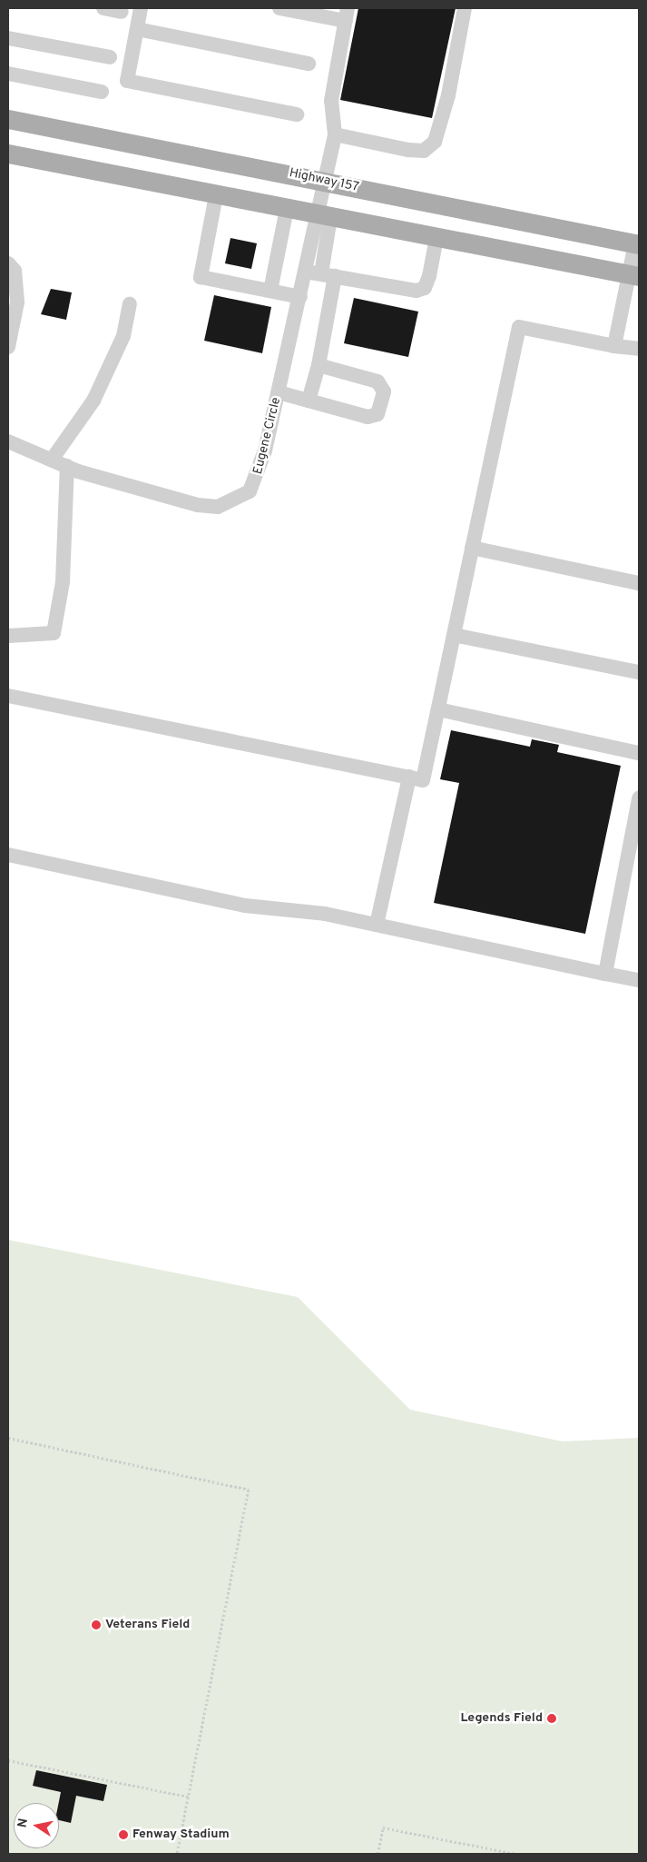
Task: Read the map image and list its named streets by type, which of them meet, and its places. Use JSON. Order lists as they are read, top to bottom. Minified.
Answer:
{"streets":{"main road":["Highway 157"],"street":["Eugene Circle"]},"crossings":[["Highway 157","Eugene Circle"]],"places":["Veterans Field","Legends Field","Fenway Stadium"],"north":"left"}
